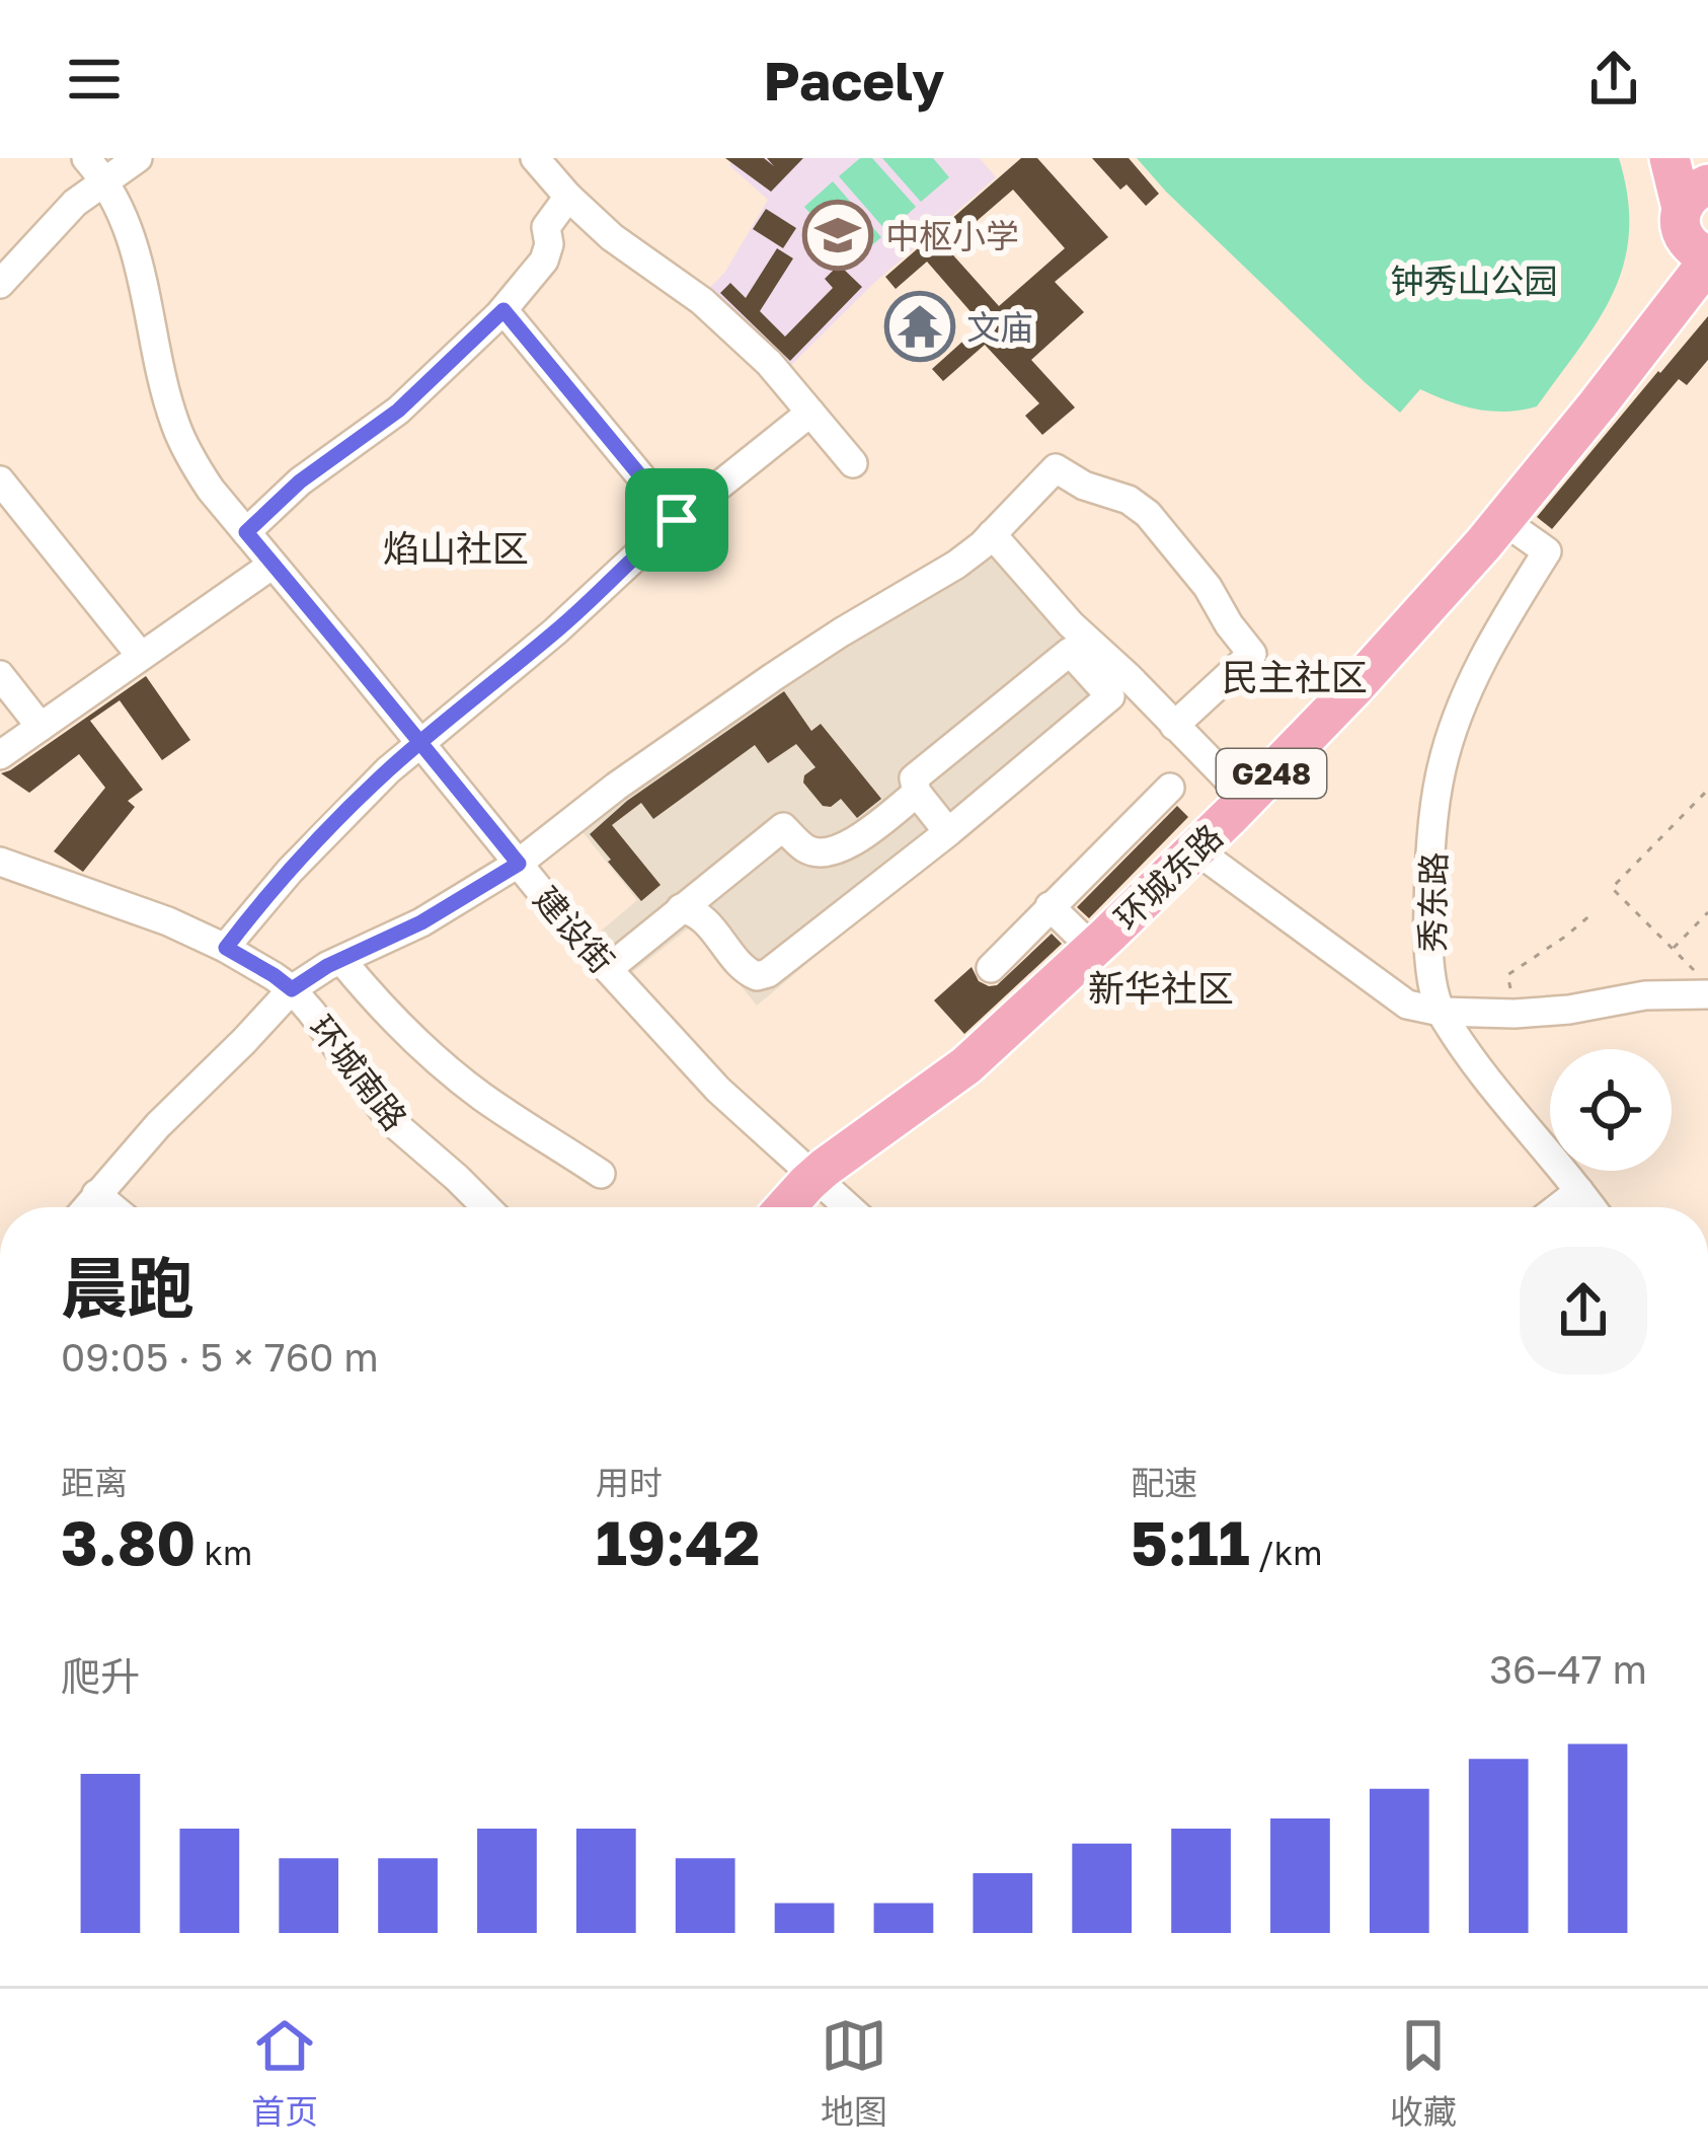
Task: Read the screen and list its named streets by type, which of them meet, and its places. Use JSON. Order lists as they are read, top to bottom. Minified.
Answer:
{"streets":{"highway":["G248","环城东路"],"street":["秀东路","建设街","环城南路"]},"crossings":[["G248","环城东路"],["环城东路","秀东路"],["环城东路","建设街"]],"districts":["焰山社区","民主社区","新华社区"],"parks":["钟秀山公园"],"places":{"school or university":["中枢小学"],"temple":["文庙"]},"page":{"header":"Pacely","heading":["晨跑","09:05 · 5 × 760 m"],"stats":[["距离","3.80 km"],["用时","19:42"],["配速","5:11 /km"]],"chart":["爬升","36–47 m"],"tabs":["首页","地图","收藏"]}}
